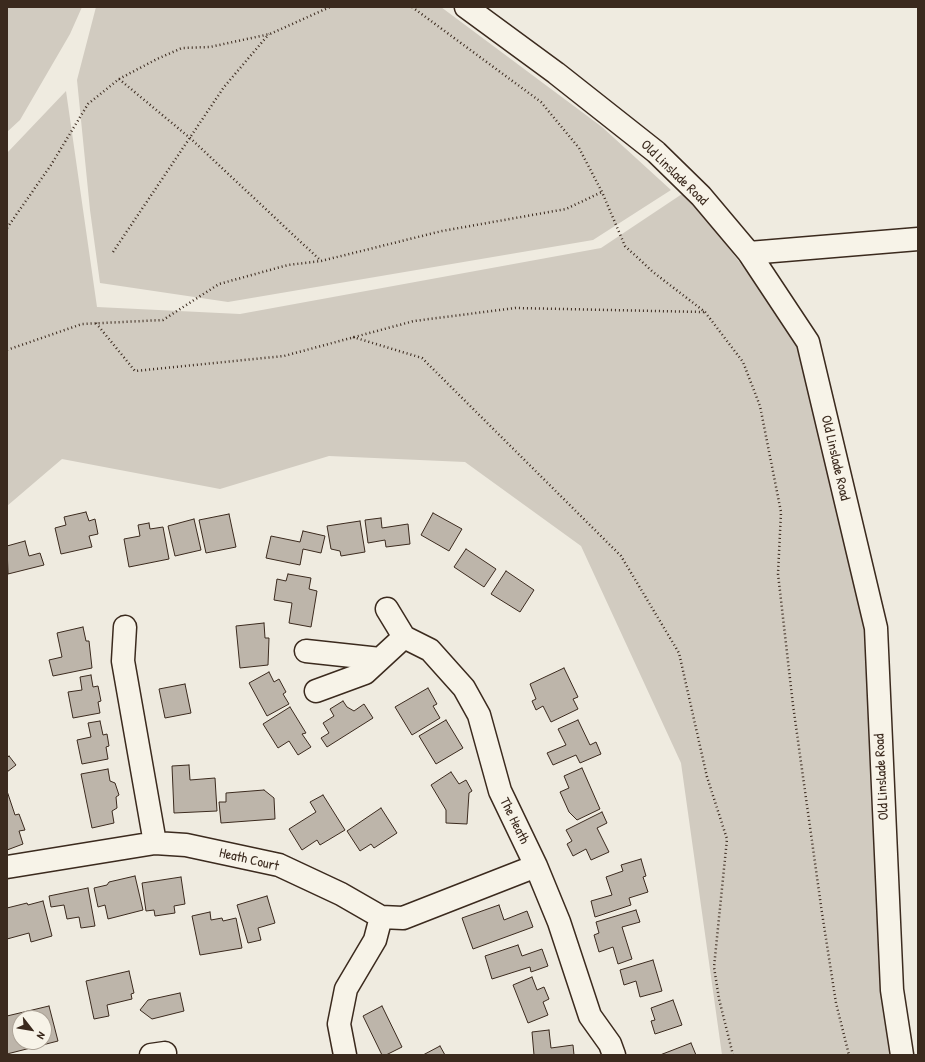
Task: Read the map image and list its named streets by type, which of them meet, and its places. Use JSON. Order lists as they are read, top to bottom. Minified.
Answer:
{"streets":{"street":["Old Linslade Road","The Heath","Heath Court"]},"crossings":[["The Heath","Heath Court"]],"north":"bottom right"}
